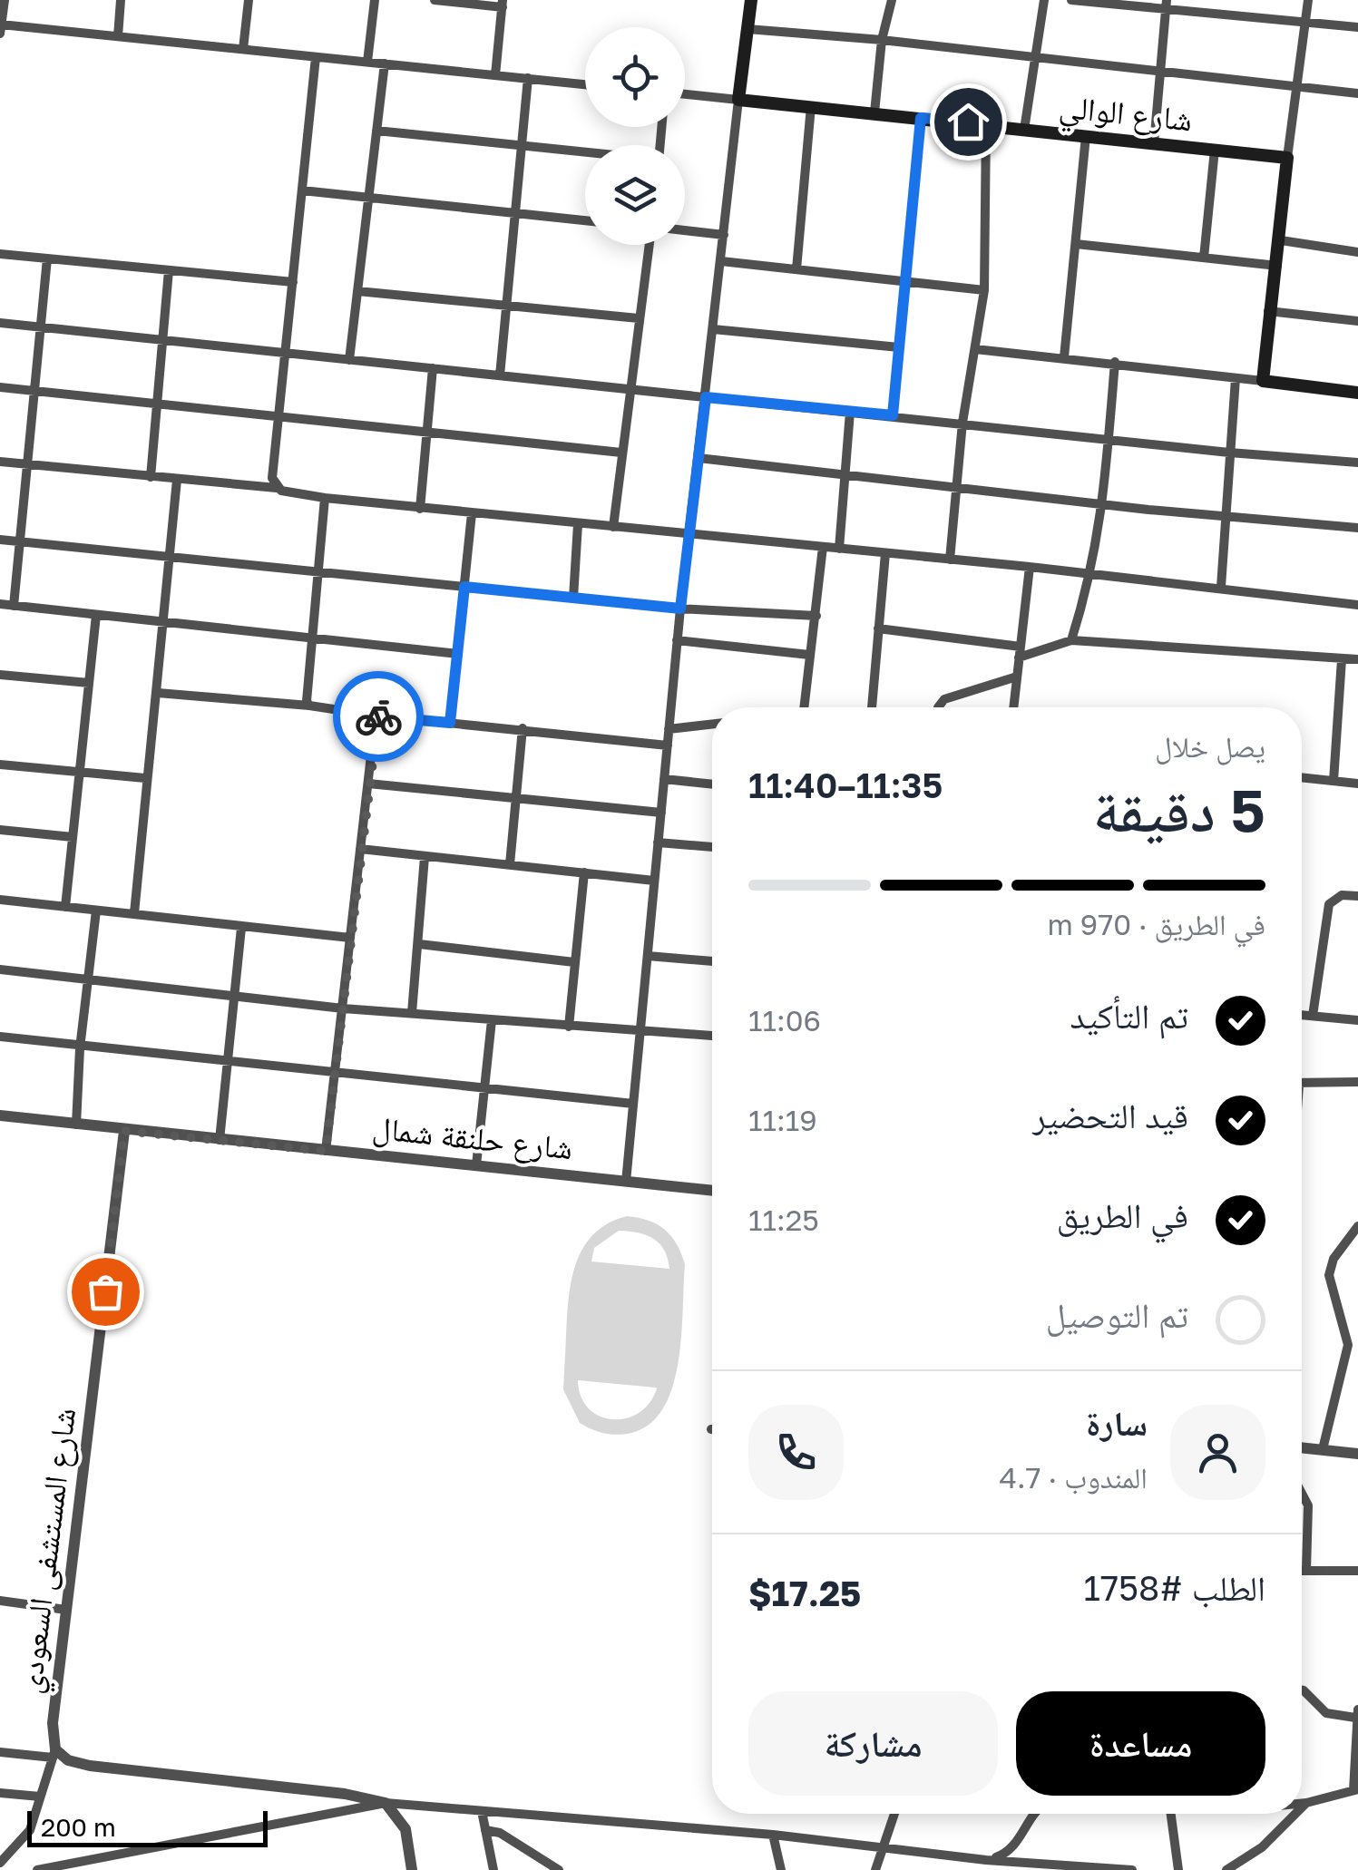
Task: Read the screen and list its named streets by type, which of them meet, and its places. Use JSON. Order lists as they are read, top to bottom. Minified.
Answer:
{"streets":{"main road":["شارع الوالي"],"street":["شارع حلنقة شمال","شارع المستشفى السعودي"]},"crossings":[["شارع حلنقة شمال","شارع المستشفى السعودي"]],"scale_bar":"200 m","page":{"heading":["5 دقيقة","يصل خلال","11:35–11:40"],"panel":["سارة","المندوب · 4.7","الطلب #1758","$17.25"],"bar":"في الطريق · 970 m","list":[["تم التأكيد","11:06"],["قيد التحضير","11:19"],["في الطريق","11:25"],"تم التوصيل"],"buttons":["مساعدة","مشاركة"],"scale":"200 m"}}
